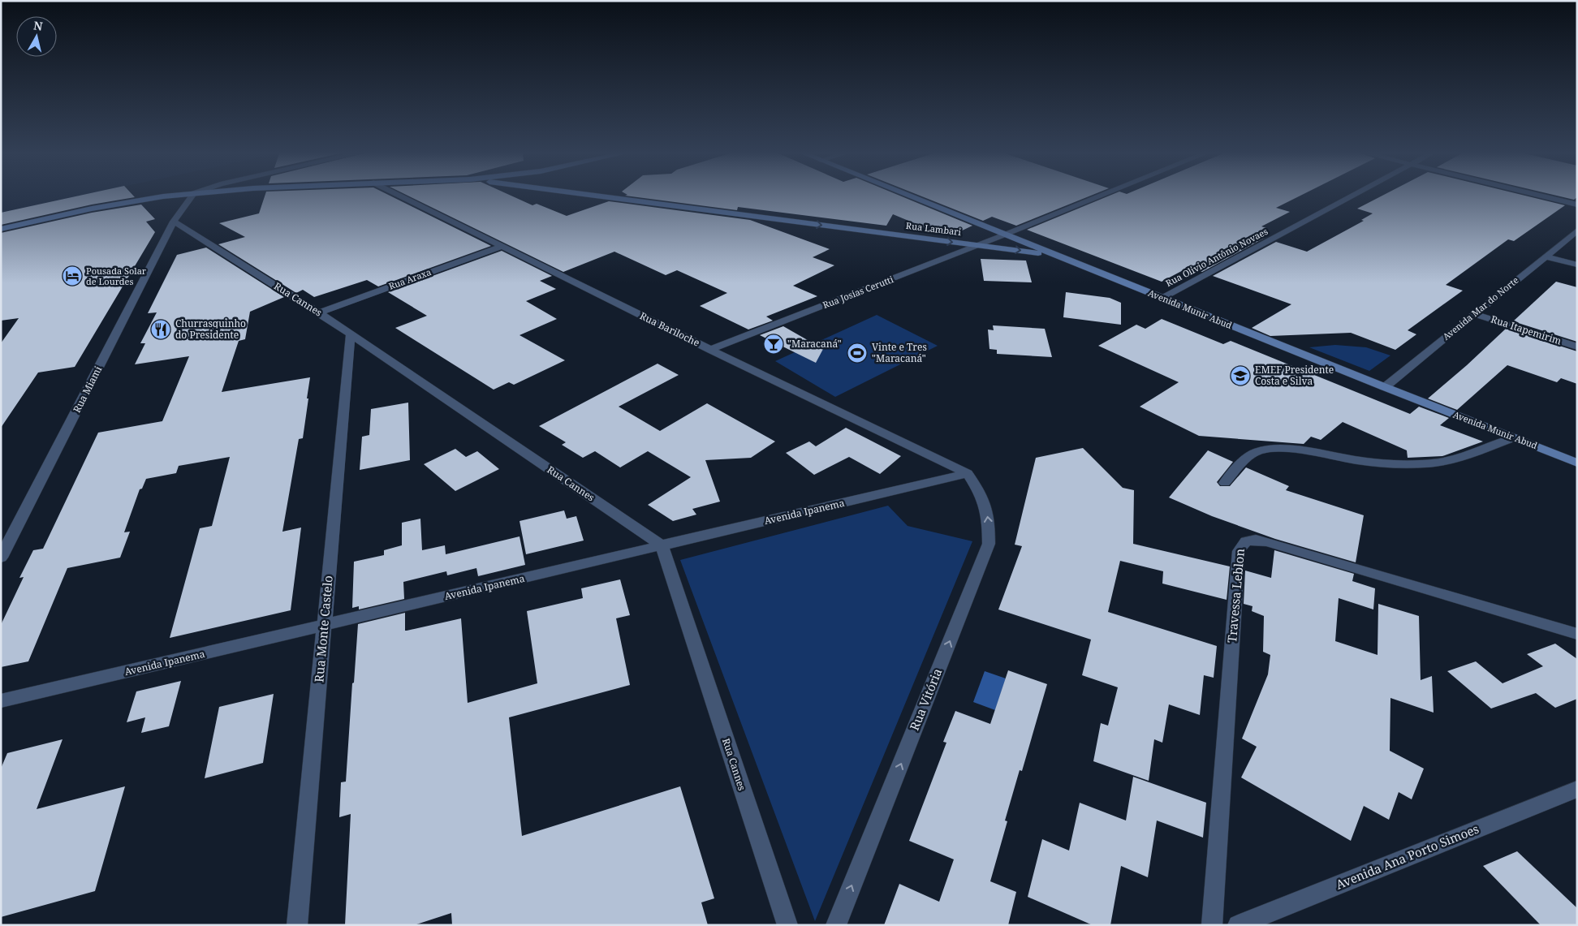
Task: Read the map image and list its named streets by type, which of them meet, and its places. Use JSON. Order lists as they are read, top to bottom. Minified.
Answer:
{"streets":{"street":["Rua Lambari","Rua Olivio Antônio Novaes","Rua Araxa","Rua Josias Cerutti","Rua Cannes","Avenida Mar do Norte","Avenida Munir Abud","Rua Bariloche","Rua Itapemirim","Rua Miami","Avenida Ipanema","Travessa Leblon","Rua Monte Castelo","Rua Vitória","Avenida Ana Porto Simoes"]},"crossings":[["Rua Lambari","Rua Josias Cerutti"],["Rua Lambari","Avenida Munir Abud"],["Rua Olivio Antônio Novaes","Avenida Munir Abud"],["Rua Araxa","Rua Cannes"],["Rua Araxa","Rua Bariloche"],["Rua Josias Cerutti","Avenida Munir Abud"],["Rua Josias Cerutti","Rua Bariloche"],["Rua Cannes","Rua Miami"],["Rua Cannes","Avenida Ipanema"],["Rua Cannes","Rua Monte Castelo"],["Avenida Mar do Norte","Avenida Munir Abud"],["Avenida Mar do Norte","Rua Itapemirim"],["Rua Bariloche","Avenida Ipanema"],["Rua Bariloche","Rua Vitória"],["Avenida Ipanema","Rua Monte Castelo"],["Avenida Ipanema","Rua Vitória"]],"one_way":["Rua Lambari","Rua Vitória"],"places":{"hotel":["Pousada Solar de Lourdes"],"restaurant":["Churrasquinho do Presidente"],"bar":["\"Maracaná\""],"sports":["Vinte e Tres \"Maracaná\""],"school or university":["EMEF Presidente Costa e Silva"]},"north":"top"}
